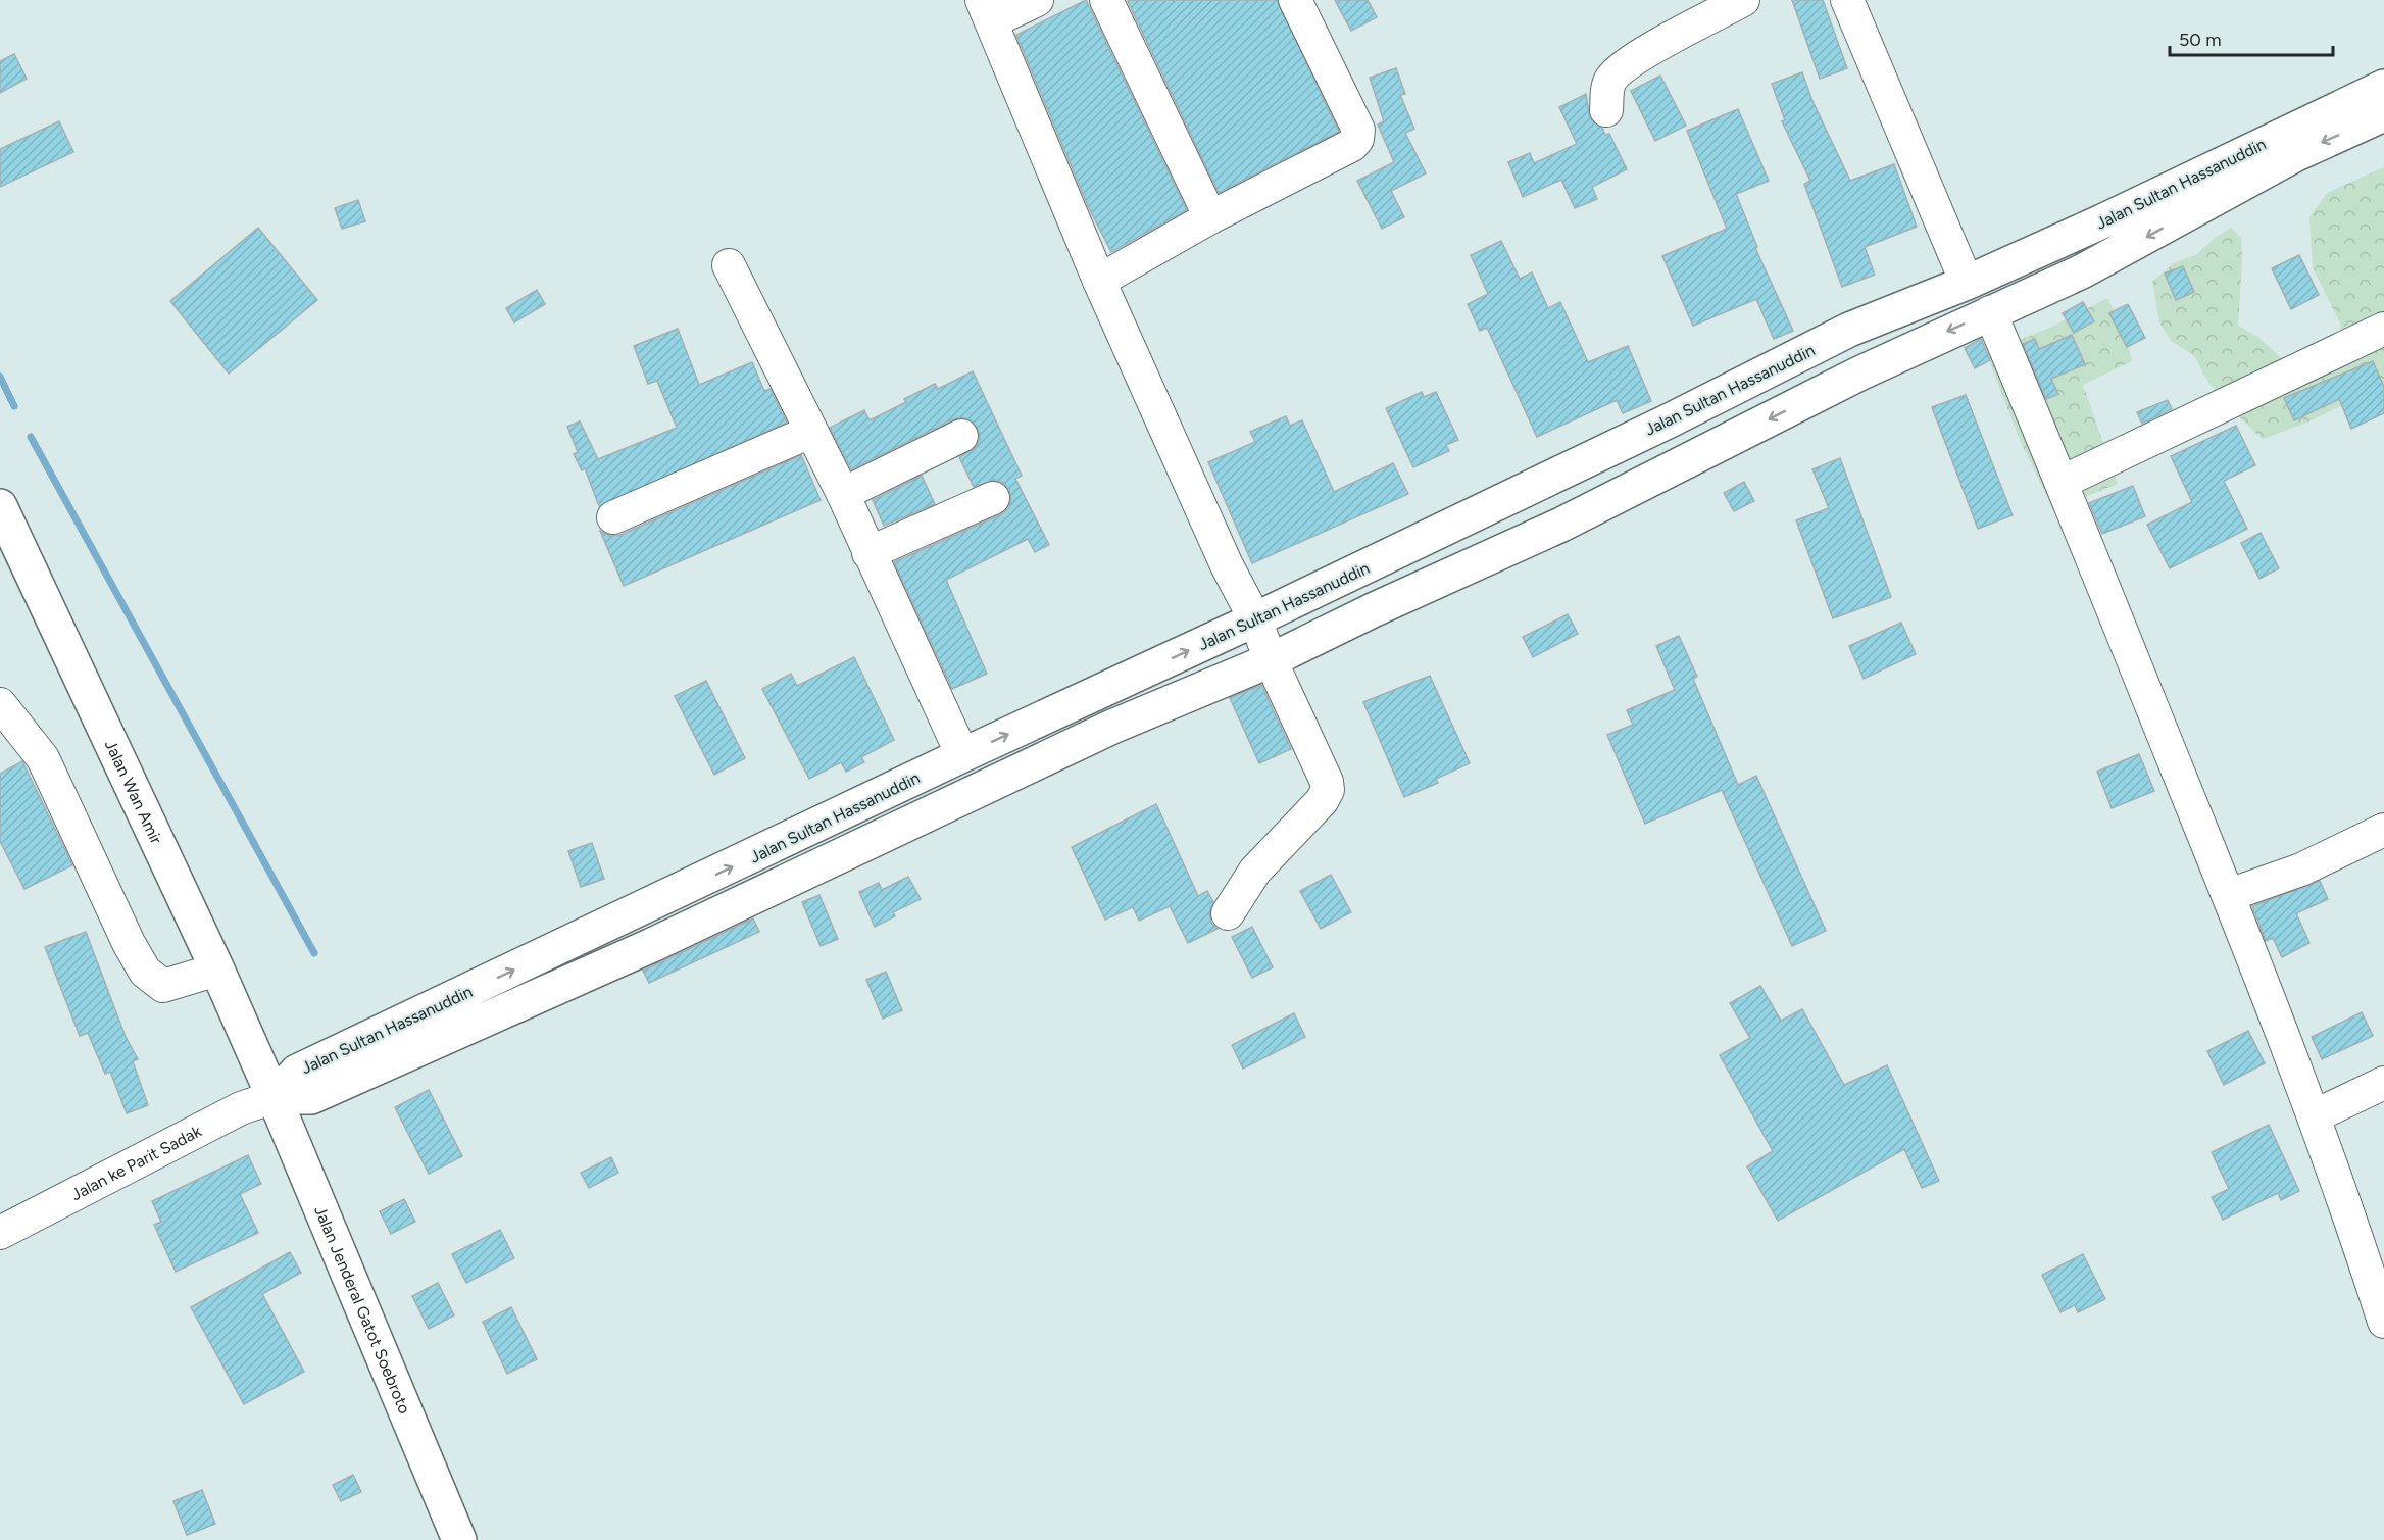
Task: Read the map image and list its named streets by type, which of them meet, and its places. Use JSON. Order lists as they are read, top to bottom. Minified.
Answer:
{"streets":{"main road":["Jalan Sultan Hassanuddin","Jalan Wan Amir","Jalan Jenderal Gatot Soebroto"],"street":["Jalan ke Parit Sadak"]},"crossings":[["Jalan Sultan Hassanuddin","Jalan Wan Amir"],["Jalan Sultan Hassanuddin","Jalan ke Parit Sadak"],["Jalan Sultan Hassanuddin","Jalan Jenderal Gatot Soebroto"],["Jalan Wan Amir","Jalan ke Parit Sadak"],["Jalan Wan Amir","Jalan Jenderal Gatot Soebroto"],["Jalan ke Parit Sadak","Jalan Jenderal Gatot Soebroto"]],"scale_bar":"50 m"}
